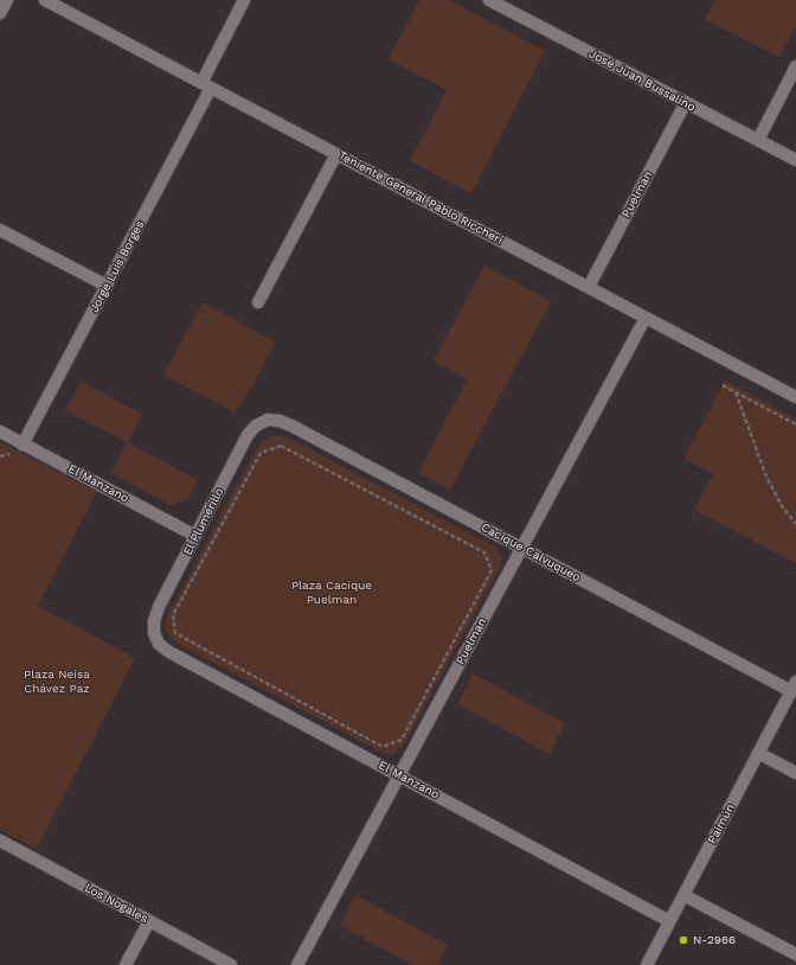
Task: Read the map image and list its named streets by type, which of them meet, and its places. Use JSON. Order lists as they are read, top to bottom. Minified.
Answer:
{"streets":{"street":["José Juan Bussalino","Puelman","Teniente General Pablo Riccheri","Jorge Luis Borges","El Manzano","El Plumerillo","Cacique Calvuqueo","Paimún","Los Nogales"]},"crossings":[["José Juan Bussalino","Puelman"],["Puelman","Teniente General Pablo Riccheri"],["Puelman","El Manzano"],["Puelman","Cacique Calvuqueo"],["Teniente General Pablo Riccheri","Jorge Luis Borges"],["Jorge Luis Borges","El Manzano"],["El Manzano","El Plumerillo"],["El Manzano","Paimún"],["El Plumerillo","Cacique Calvuqueo"],["Cacique Calvuqueo","Paimún"]],"parks":["Plaza Cacique Puelman","Plaza Neisa Chávez Paz"],"places":["N-2966"]}
